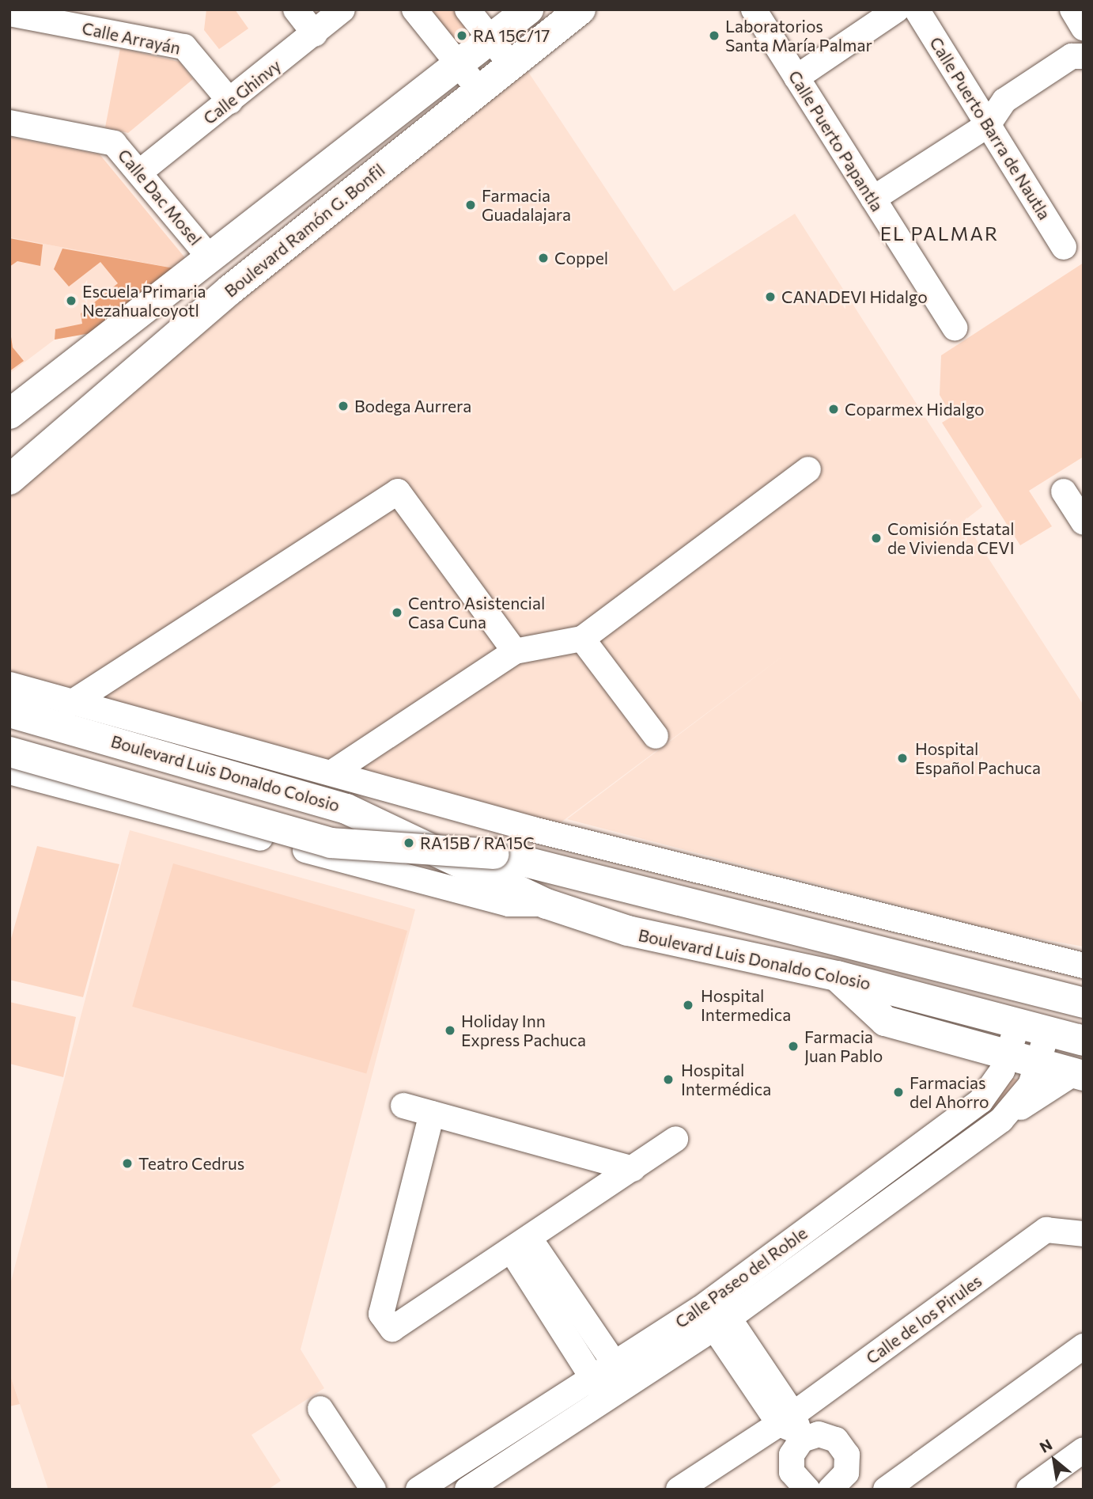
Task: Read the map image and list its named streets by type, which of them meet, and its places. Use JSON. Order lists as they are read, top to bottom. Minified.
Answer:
{"streets":{"main road":["Boulevard Ramón G. Bonfil","Boulevard Luis Donaldo Colosio"],"street":["Calle Arrayán","Calle Ghinvy","Calle Puerto Barra de Nautla","Calle Puerto Papantla","Calle Dac Mosel","Calle Paseo del Roble","Calle de los Pirules"]},"crossings":[["Calle Arrayán","Calle Ghinvy"],["Calle Ghinvy","Calle Dac Mosel"],["Boulevard Luis Donaldo Colosio","Calle Paseo del Roble"]],"districts":["EL PALMAR"],"places":["RA 15C/17","Laboratorios Santa María Palmar","Farmacia Guadalajara","Coppel","CANADEVI Hidalgo","Escuela Primaria Nezahualcoyotl","Bodega Aurrera","Coparmex Hidalgo","Comisión Estatal de Vivienda CEVI","Centro Asistencial Casa Cuna","Hospital Español Pachuca","RA15B / RA15C","Hospital Intermedica","Holiday Inn Express Pachuca","Farmacia Juan Pablo","Hospital Intermédica","Farmacias del Ahorro","Teatro Cedrus"],"north":"top left"}
